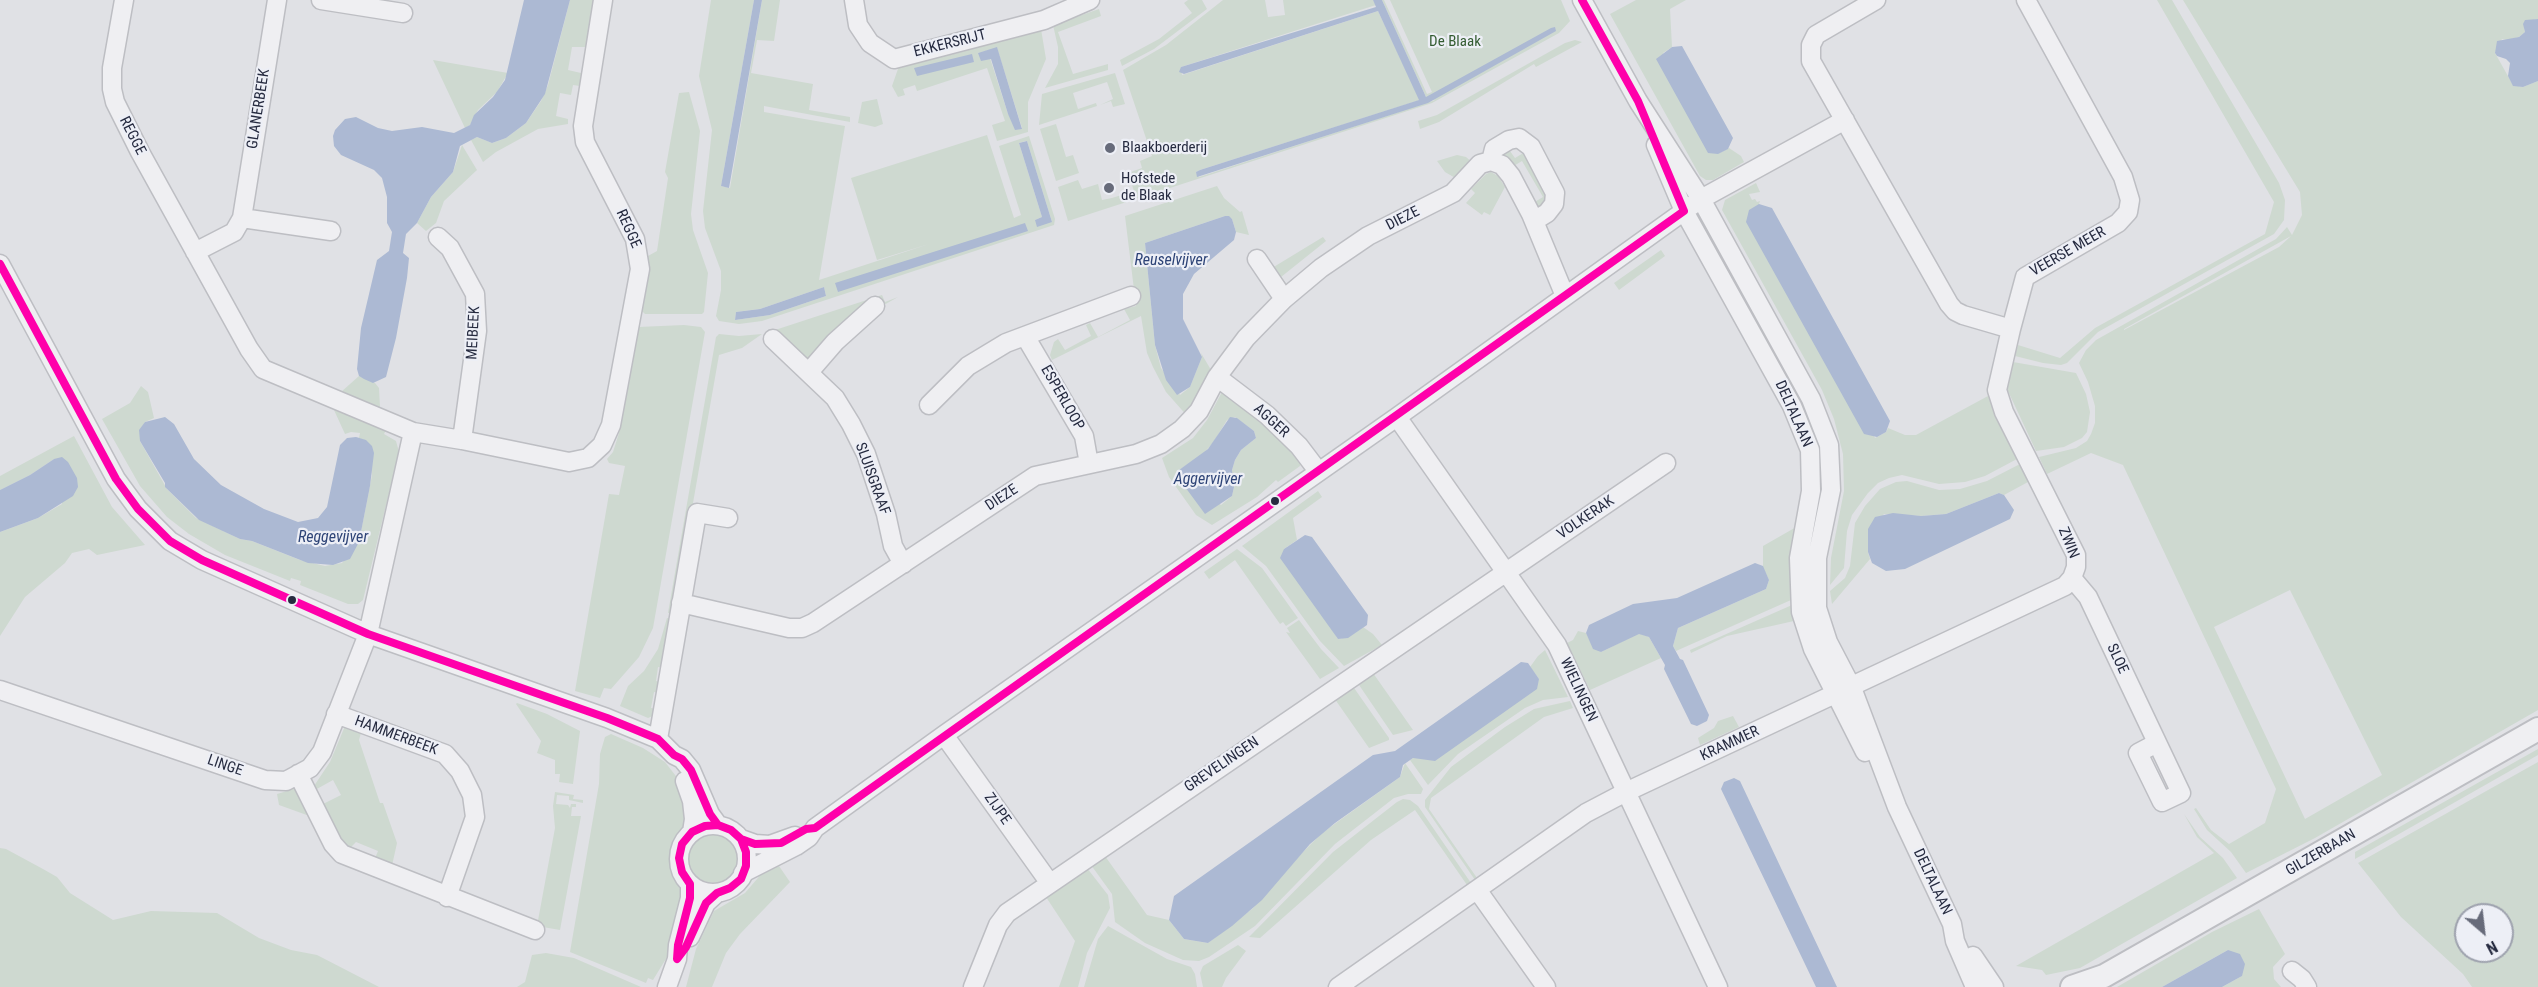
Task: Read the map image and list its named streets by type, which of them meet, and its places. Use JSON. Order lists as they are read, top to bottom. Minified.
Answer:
{"streets":{"street":["EKKERSRIJT","GLANERBEEK","REGGE","DIEZE","VEERSE MEER","MEIBEEK","ESPERLOOP","DELTALAAN","AGGER","SLUISGRAAF","VOLKERAK","ZWIN","SLOE","WIELINGEN","HAMMERBEEK","KRAMMER","GREVELINGEN","LINGE","ZIJPE","GILZERBAAN"]},"crossings":[["REGGE","MEIBEEK"],["DIEZE","ESPERLOOP"],["DIEZE","AGGER"],["DIEZE","SLUISGRAAF"],["VEERSE MEER","ZWIN"],["DELTALAAN","ZWIN"],["DELTALAAN","KRAMMER"],["VOLKERAK","WIELINGEN"],["VOLKERAK","GREVELINGEN"],["ZWIN","SLOE"],["ZWIN","KRAMMER"],["WIELINGEN","KRAMMER"],["WIELINGEN","GREVELINGEN"],["HAMMERBEEK","LINGE"],["GREVELINGEN","ZIJPE"]],"water":["Reuselvijver","Aggervijver","Reggevijver"],"parks":["De Blaak"],"places":["Blaakboerderij","Hofstede de Blaak"],"north":"bottom right"}
